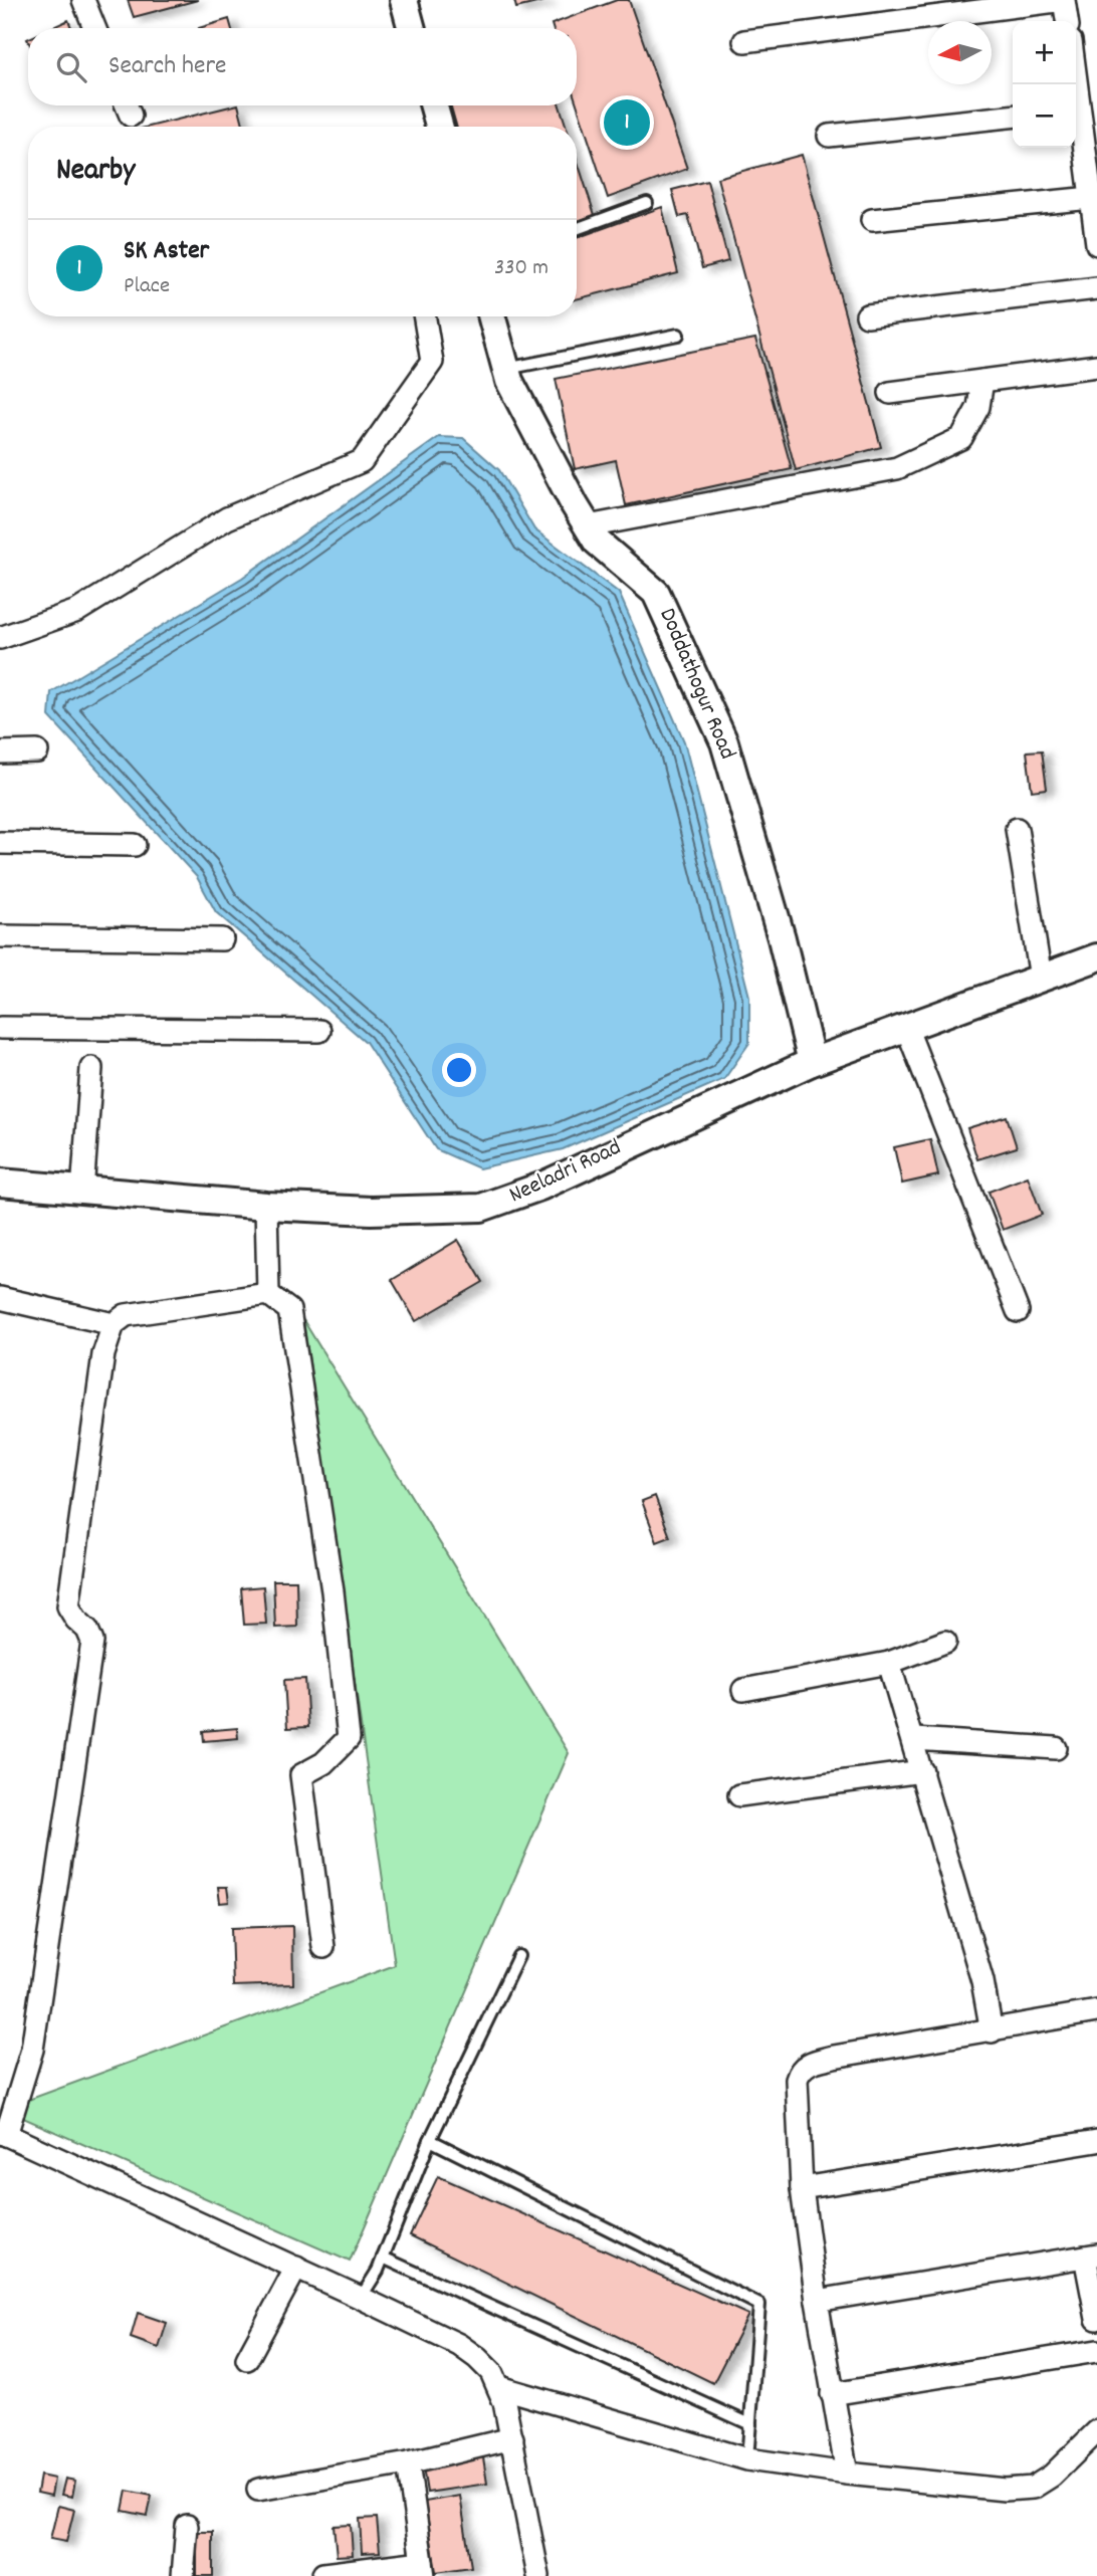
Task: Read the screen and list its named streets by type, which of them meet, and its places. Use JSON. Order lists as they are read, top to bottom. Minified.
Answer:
{"streets":{"street":["Doddathogur Road","Neeladri Road"]},"crossings":[["Doddathogur Road","Neeladri Road"]],"north":"left","page":{"map_buttons":["+","−"],"search":"Search here","pins":"1","heading":"Nearby","list":[{"mark":"1","name":"SK Aster","note":"Place","value":"330 m"}]}}
